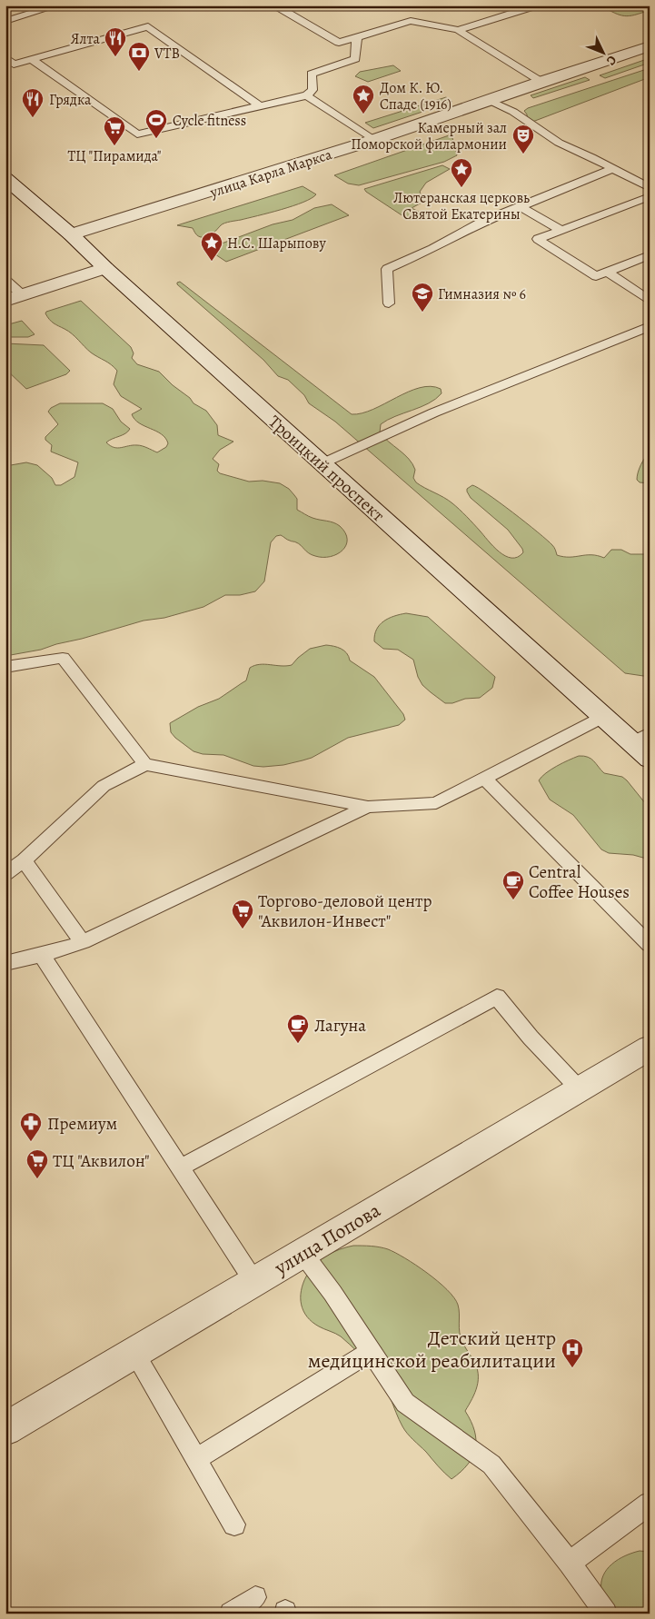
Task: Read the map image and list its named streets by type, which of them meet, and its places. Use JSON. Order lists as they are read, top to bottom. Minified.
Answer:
{"streets":{"street":["улица Карла Маркса","Троицкий проспект","улица Попова"]},"crossings":[["улица Карла Маркса","Троицкий проспект"]],"places":{"restaurant":["Ялта","Грядка"],"bank":["VTB"],"place":["Дом К. Ю. Спаде (1916)","Лютеранская церковь Святой Екатерины","Н.С. Шарыпову"],"sports":["Cycle fitness"],"supermarket":["ТЦ \"Пирамида\"","Торгово-деловой центр \"Аквилон-Инвест\"","ТЦ \"Аквилон\""],"theatre":["Камерный зал Поморской филармонии"],"school or university":["Гимназия № 6"],"cafe":["Central Coffee Houses","Лагуна"],"pharmacy":["Премиум"],"hospital":["Детский центр медицинской реабилитации"]},"north":"bottom right"}
